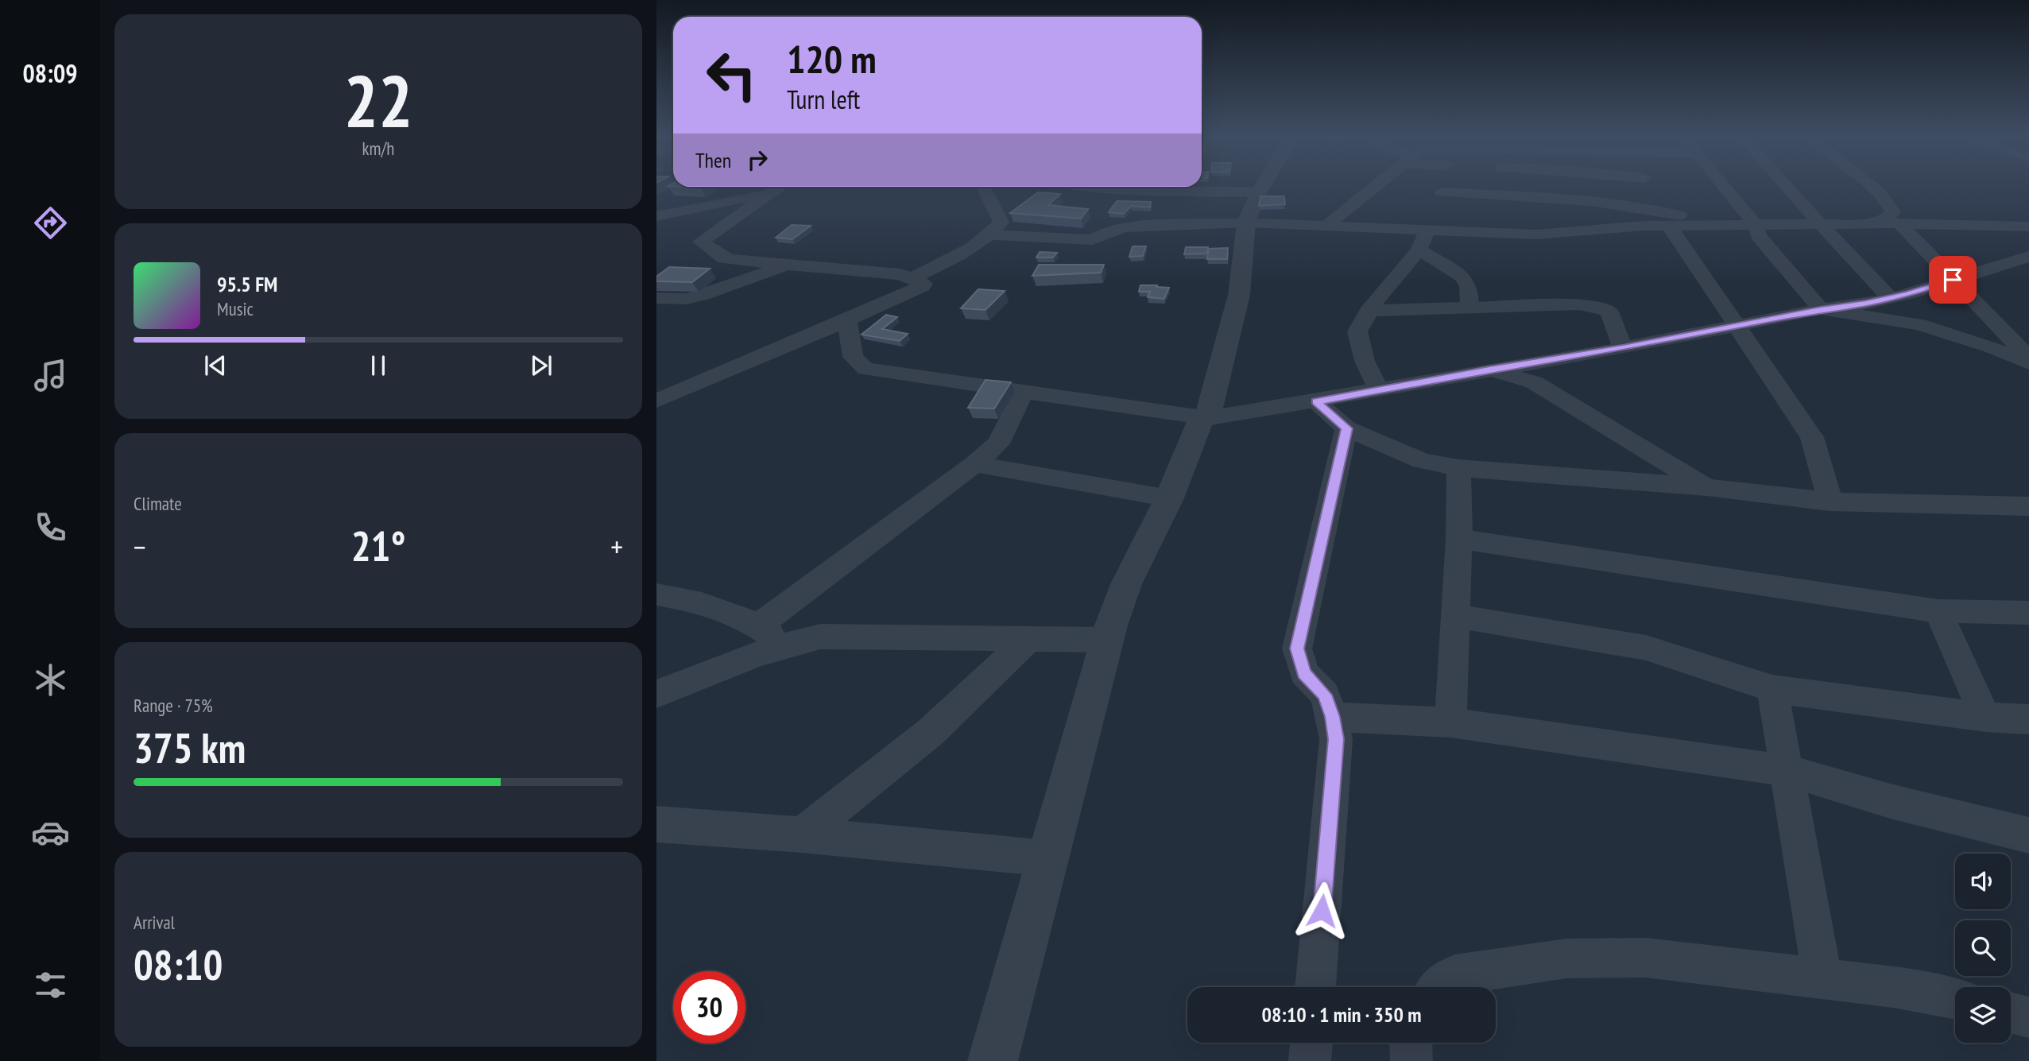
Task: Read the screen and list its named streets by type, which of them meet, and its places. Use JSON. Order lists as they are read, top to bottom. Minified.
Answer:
{"page":{"tabs":"08:09","tile":[["22","km/h"],"Climate",["Range · 75%","375 km"],["Arrival","08:10"]],"turn":["120 m","Turn left"],"then":"Then","song":["95.5 FM","Music"],"heat":["−","21°","+"],"limit":"30","trip":"08:10 · 1 min · 350 m"}}
